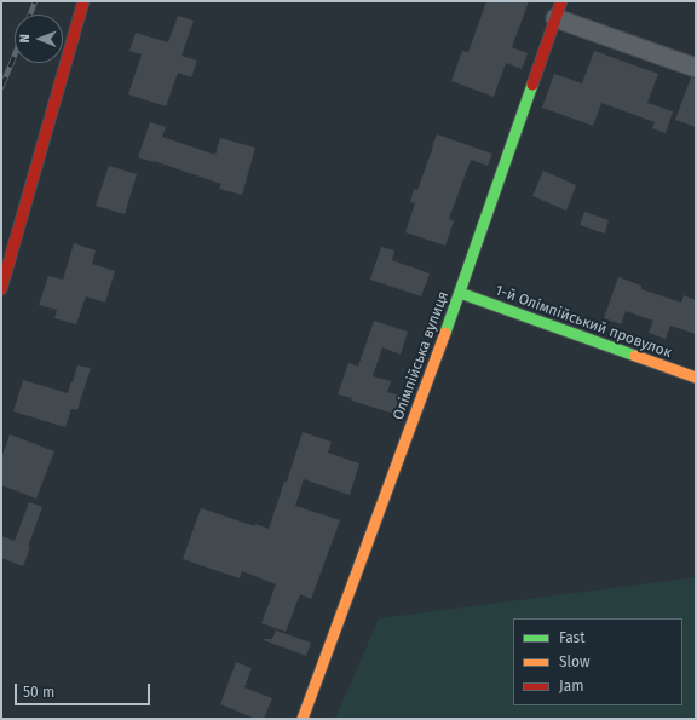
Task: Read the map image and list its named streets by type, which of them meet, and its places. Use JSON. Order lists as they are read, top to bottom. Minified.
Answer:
{"streets":{"street":["1-й Олімпійський провулок","Олімпійська вулиця"]},"crossings":[["1-й Олімпійський провулок","Олімпійська вулиця"]],"legend":["Fast","Slow","Jam"],"scale_bar":"50 m","north":"left"}
